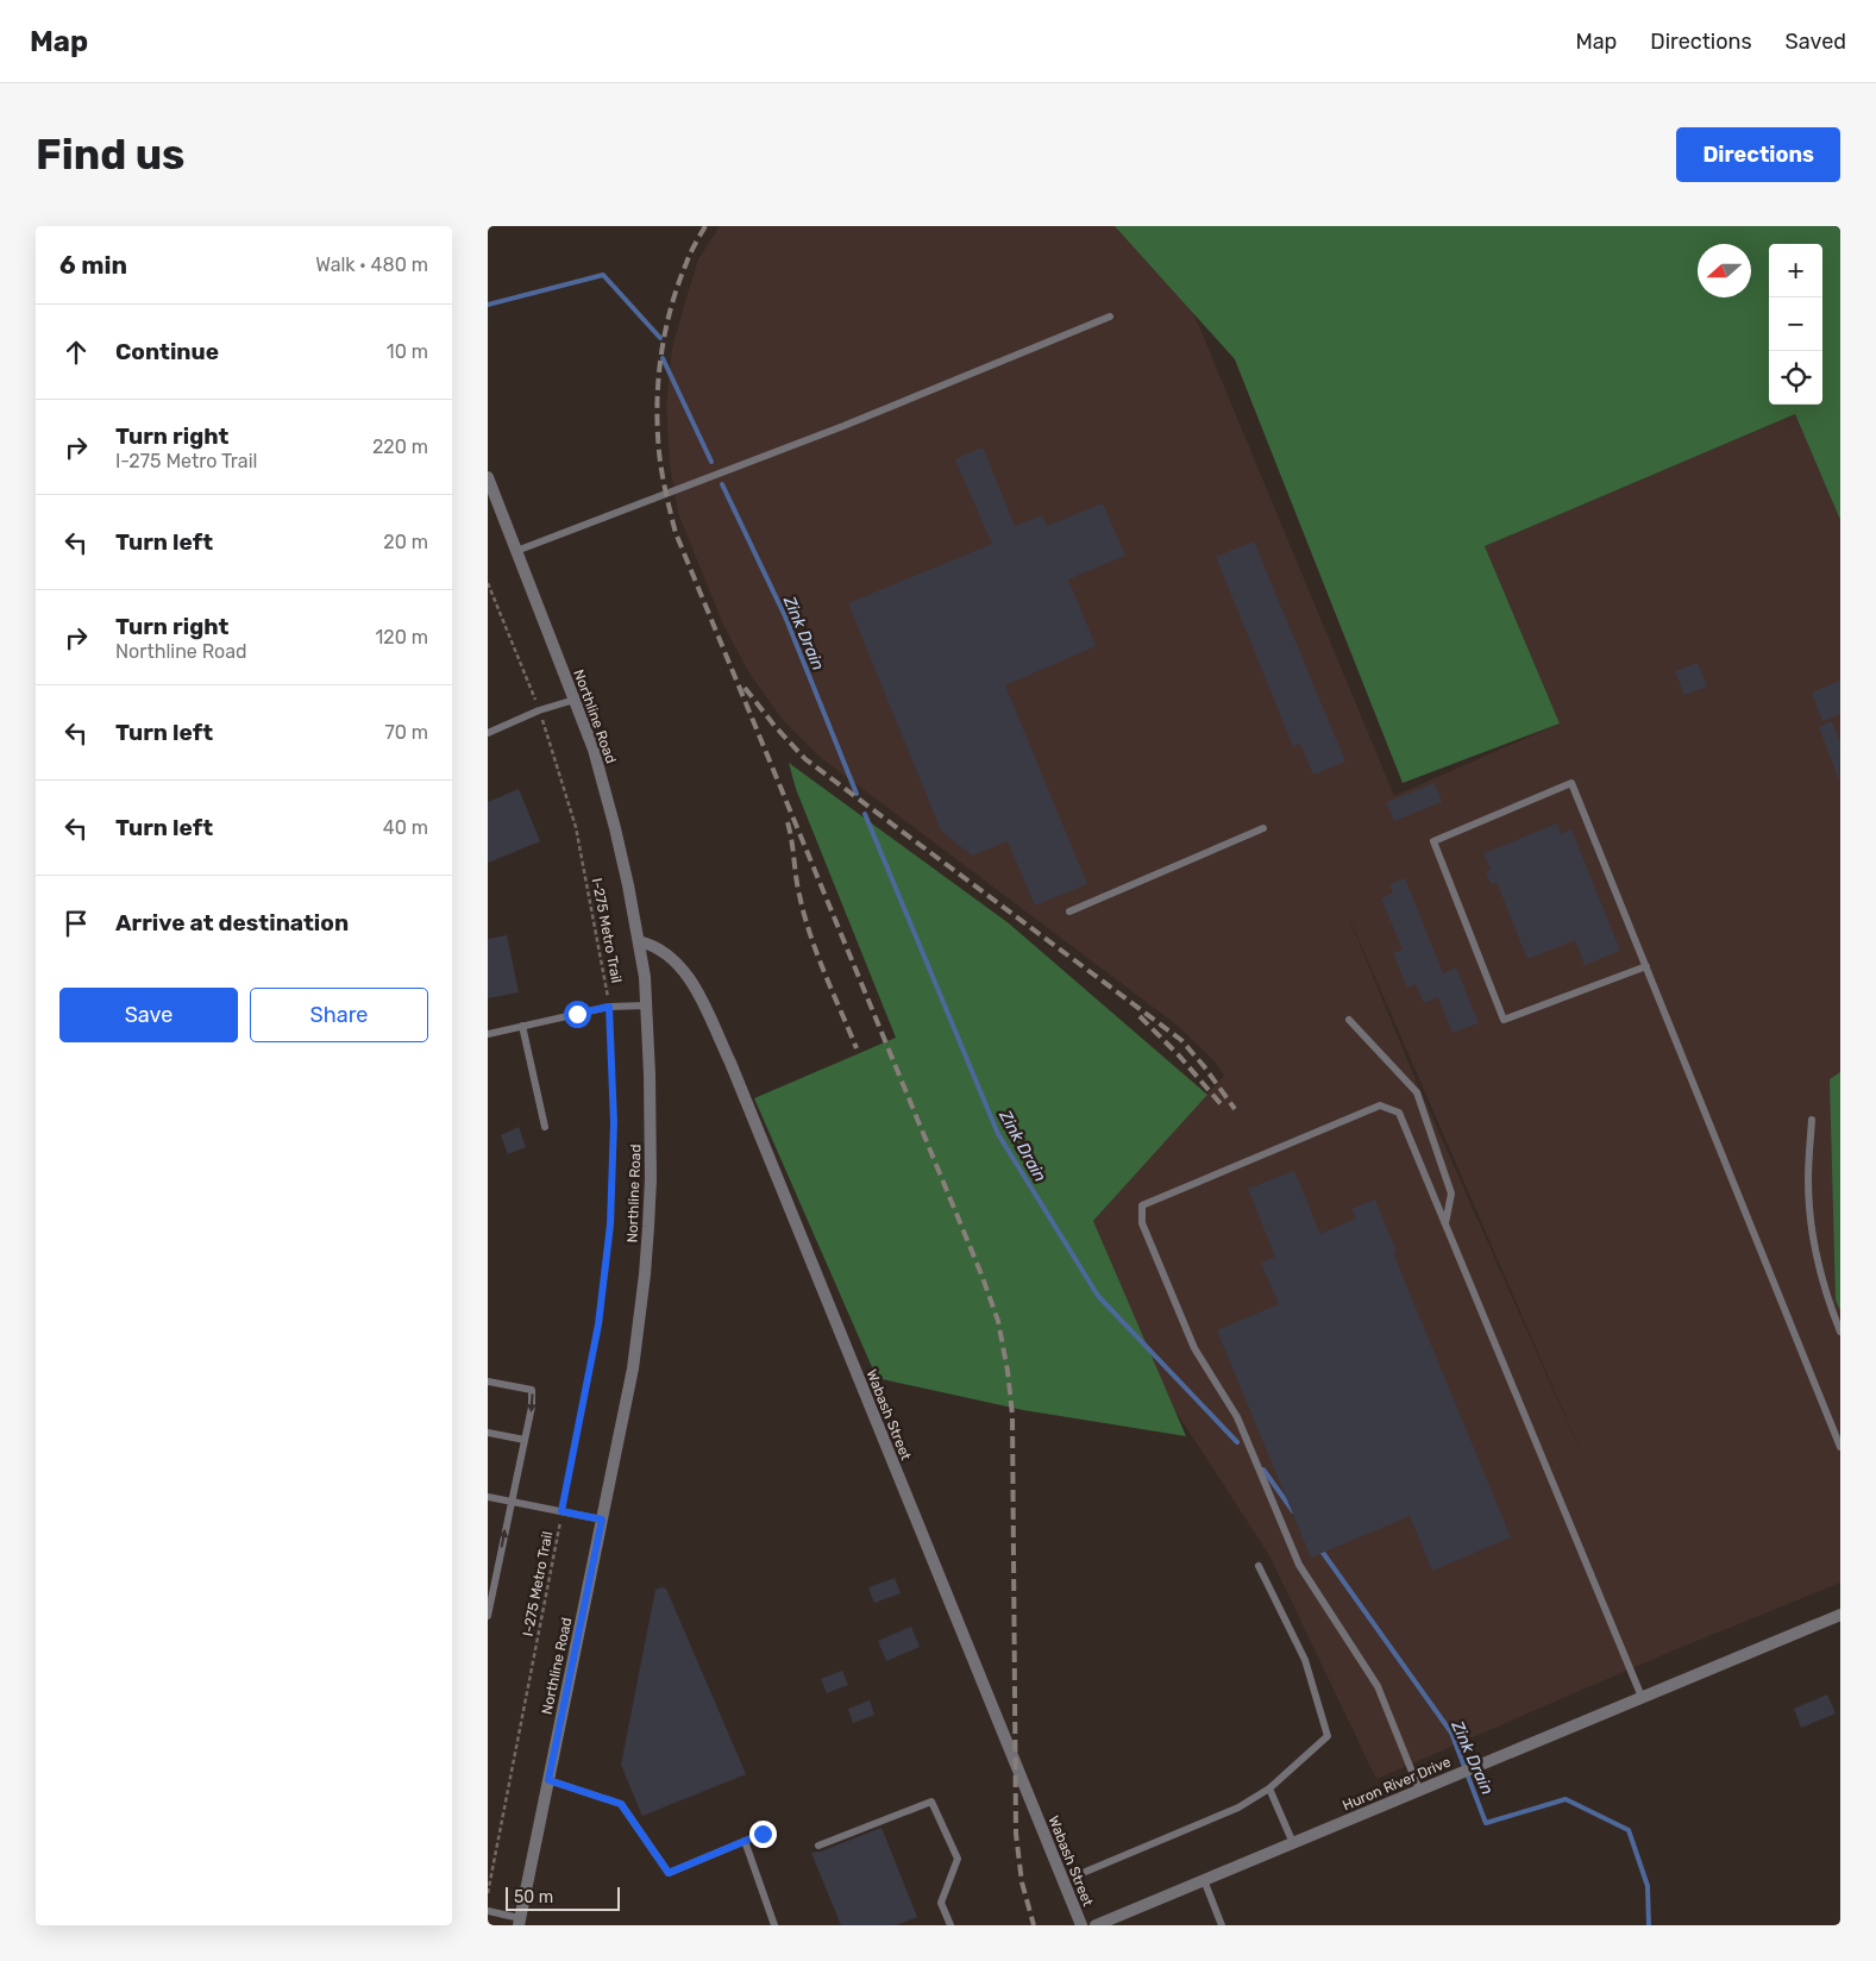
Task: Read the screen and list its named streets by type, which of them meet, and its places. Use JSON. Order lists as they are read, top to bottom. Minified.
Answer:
{"streets":{"street":["Northline Road","Wabash Street","Huron River Drive"],"path":["I-275 Metro Trail"]},"crossings":[["Northline Road","Wabash Street"]],"water":["Zink Drain"],"scale_bar":"50 m","north":"left","page":{"header":"Map","nav":["Map","Directions","Saved"],"buttons":["Directions",["Save","Share"]],"title":"Find us","heading":["6 min","Walk · 480 m"],"map_buttons":["+","−"],"list":[["Continue","10 m"],["Turn right","I-275 Metro Trail","220 m"],["Turn left","20 m"],["Turn right","Northline Road","120 m"],["Turn left","70 m"],["Turn left","40 m"],"Arrive at destination"],"scale":"50 m"}}
